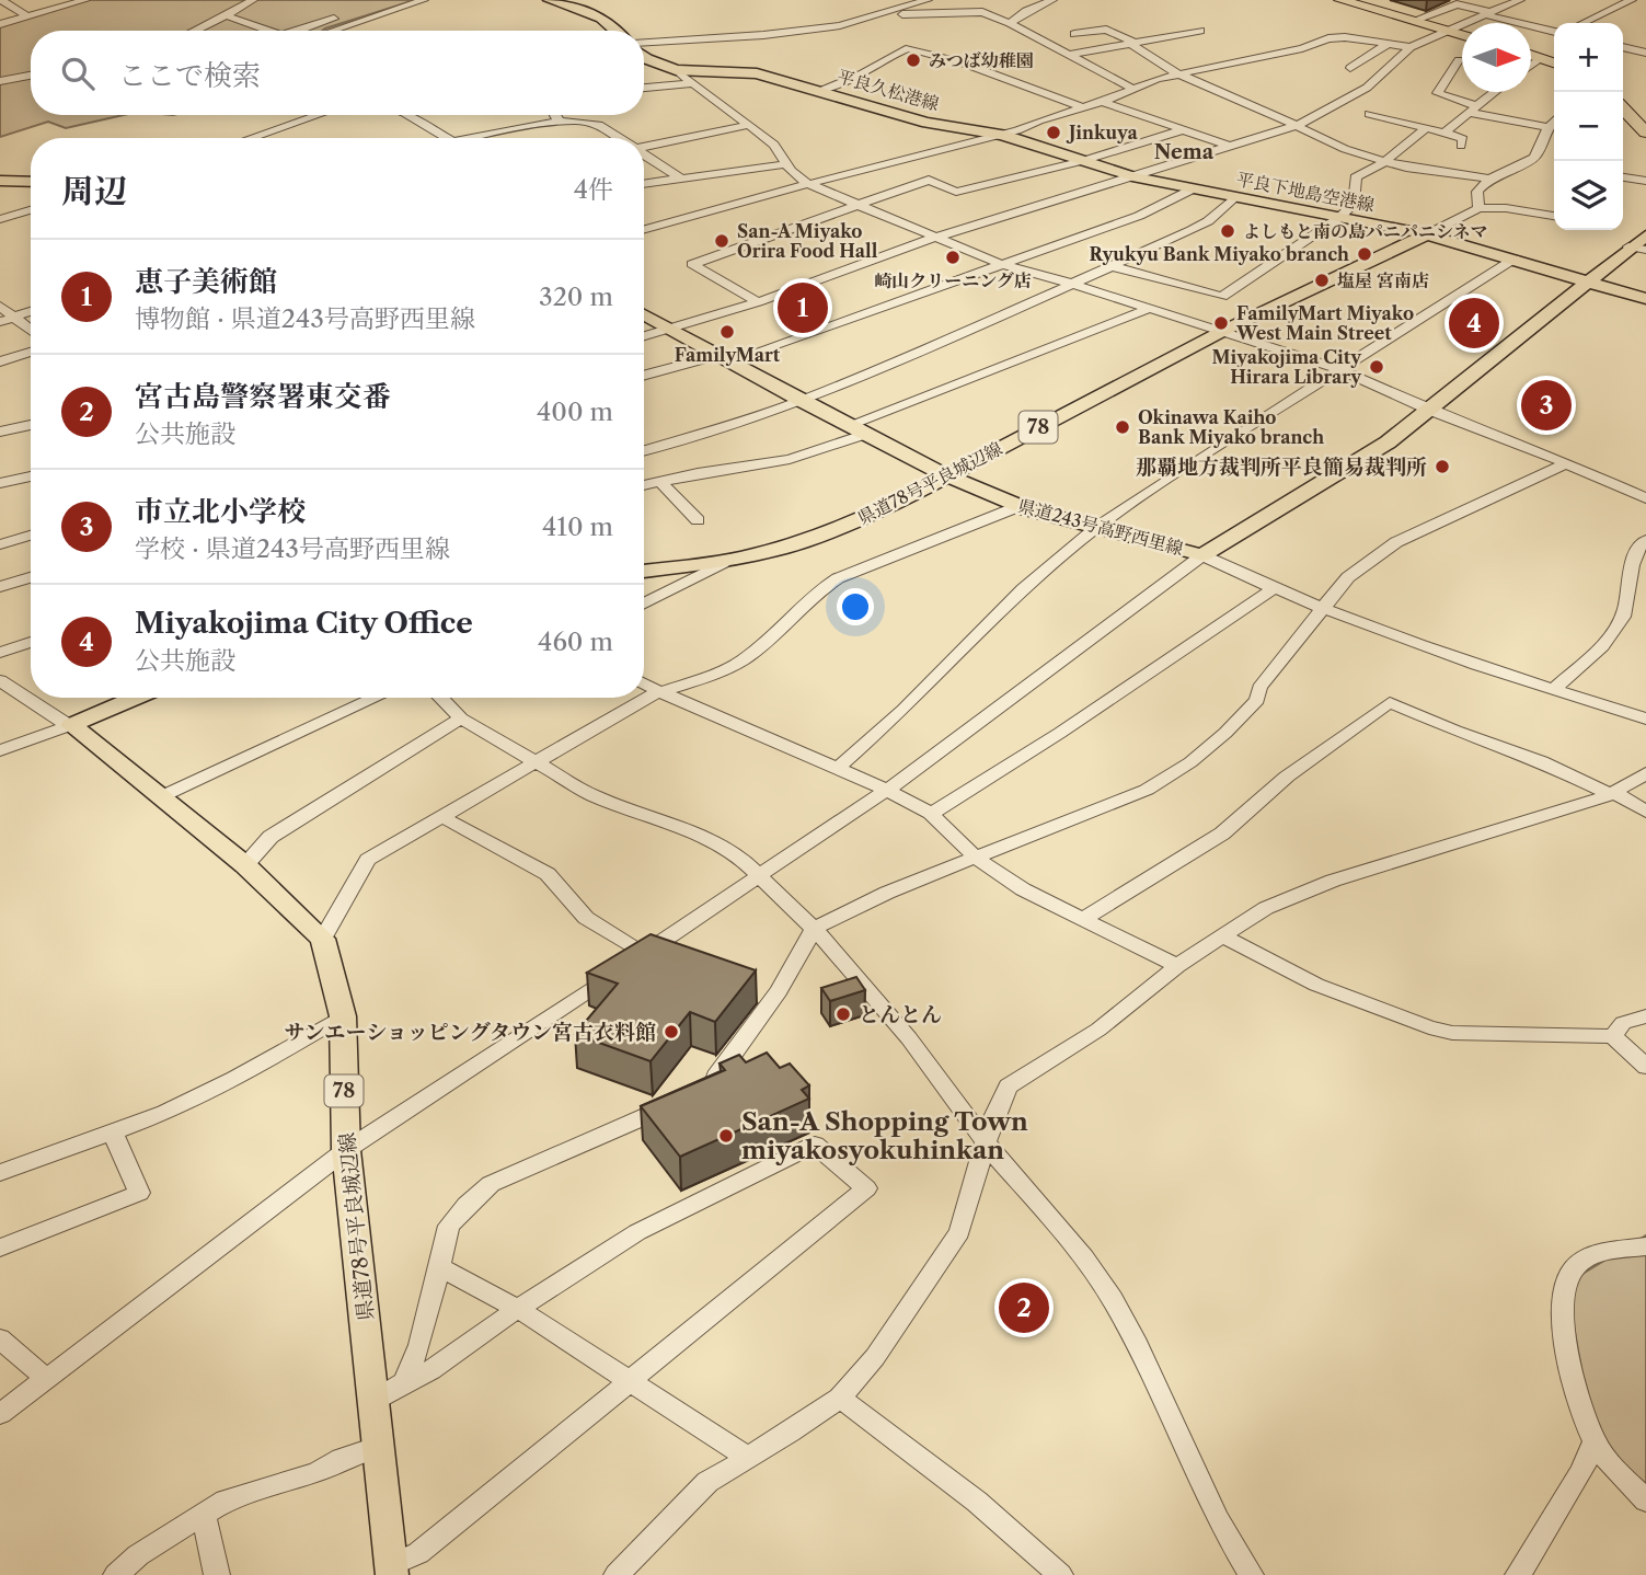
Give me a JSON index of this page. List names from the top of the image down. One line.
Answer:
{"streets":{"main road":["平良久松港線","平良下地島空港線","78","県道78号平良城辺線","県道243号高野西里線"]},"crossings":[["平良久松港線","平良下地島空港線"],["平良下地島空港線","県道78号平良城辺線"],["県道78号平良城辺線","県道243号高野西里線"]],"districts":["Nema"],"places":["みつば幼稚園","Jinkuya","よしもと南の島パニパニシネマ","San-A Miyako Orira Food Hall","Ryukyu Bank Miyako branch","崎山クリーニング店","塩屋 宮南店","FamilyMart Miyako West Main Street","FamilyMart","Miyakojima City Hirara Library","Okinawa Kaiho Bank Miyako branch","那覇地方裁判所平良簡易裁判所","とんとん","サンエーショッピングタウン宮古衣料館","San-A Shopping Town miyakosyokuhinkan"],"north":"right","page":{"map_buttons":["+","−"],"search":"ここで検索","heading":["周辺","4件"],"list":[{"mark":"1","name":"恵子美術館","note":"博物館 · 県道243号高野西里線","value":"320 m"},{"mark":"2","name":"宮古島警察署東交番","note":"公共施設","value":"400 m"},{"mark":"3","name":"市立北小学校","note":"学校 · 県道243号高野西里線","value":"410 m"},{"mark":"4","name":"Miyakojima City Office","note":"公共施設","value":"460 m"}],"pins":["1","4","3","2"]}}
